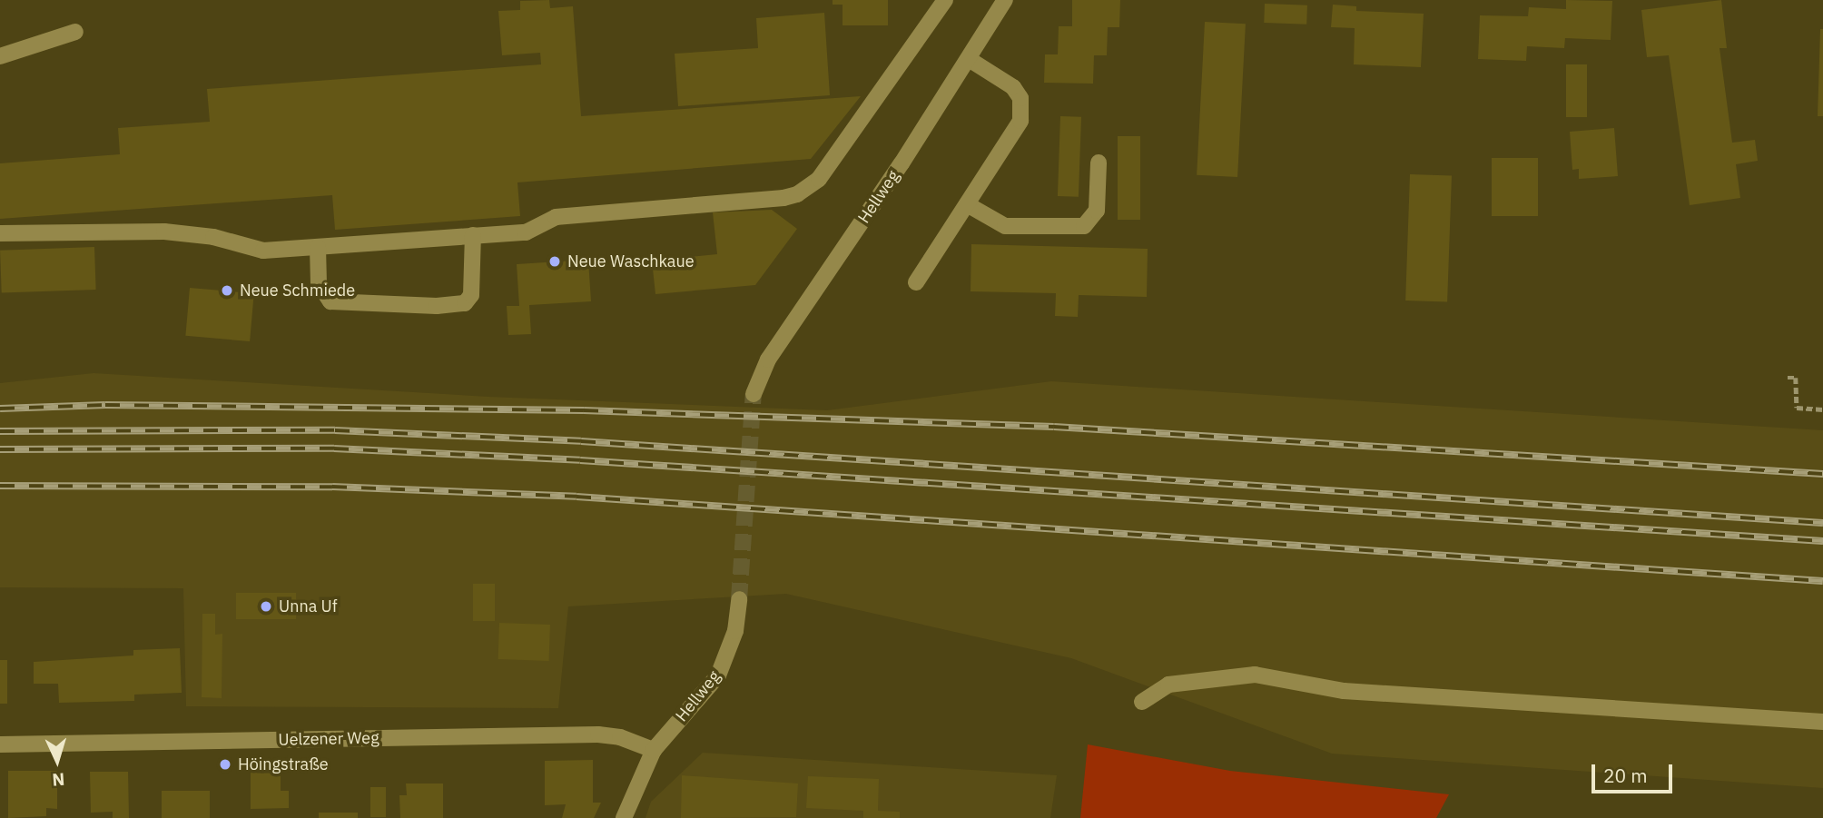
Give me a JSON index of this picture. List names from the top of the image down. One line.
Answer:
{"streets":{"street":["Hellweg","Uelzener Weg"]},"crossings":[["Hellweg","Uelzener Weg"]],"places":["Neue Waschkaue","Neue Schmiede","Unna Uf","Höingstraße"],"scale_bar":"20 m","north":"bottom"}
